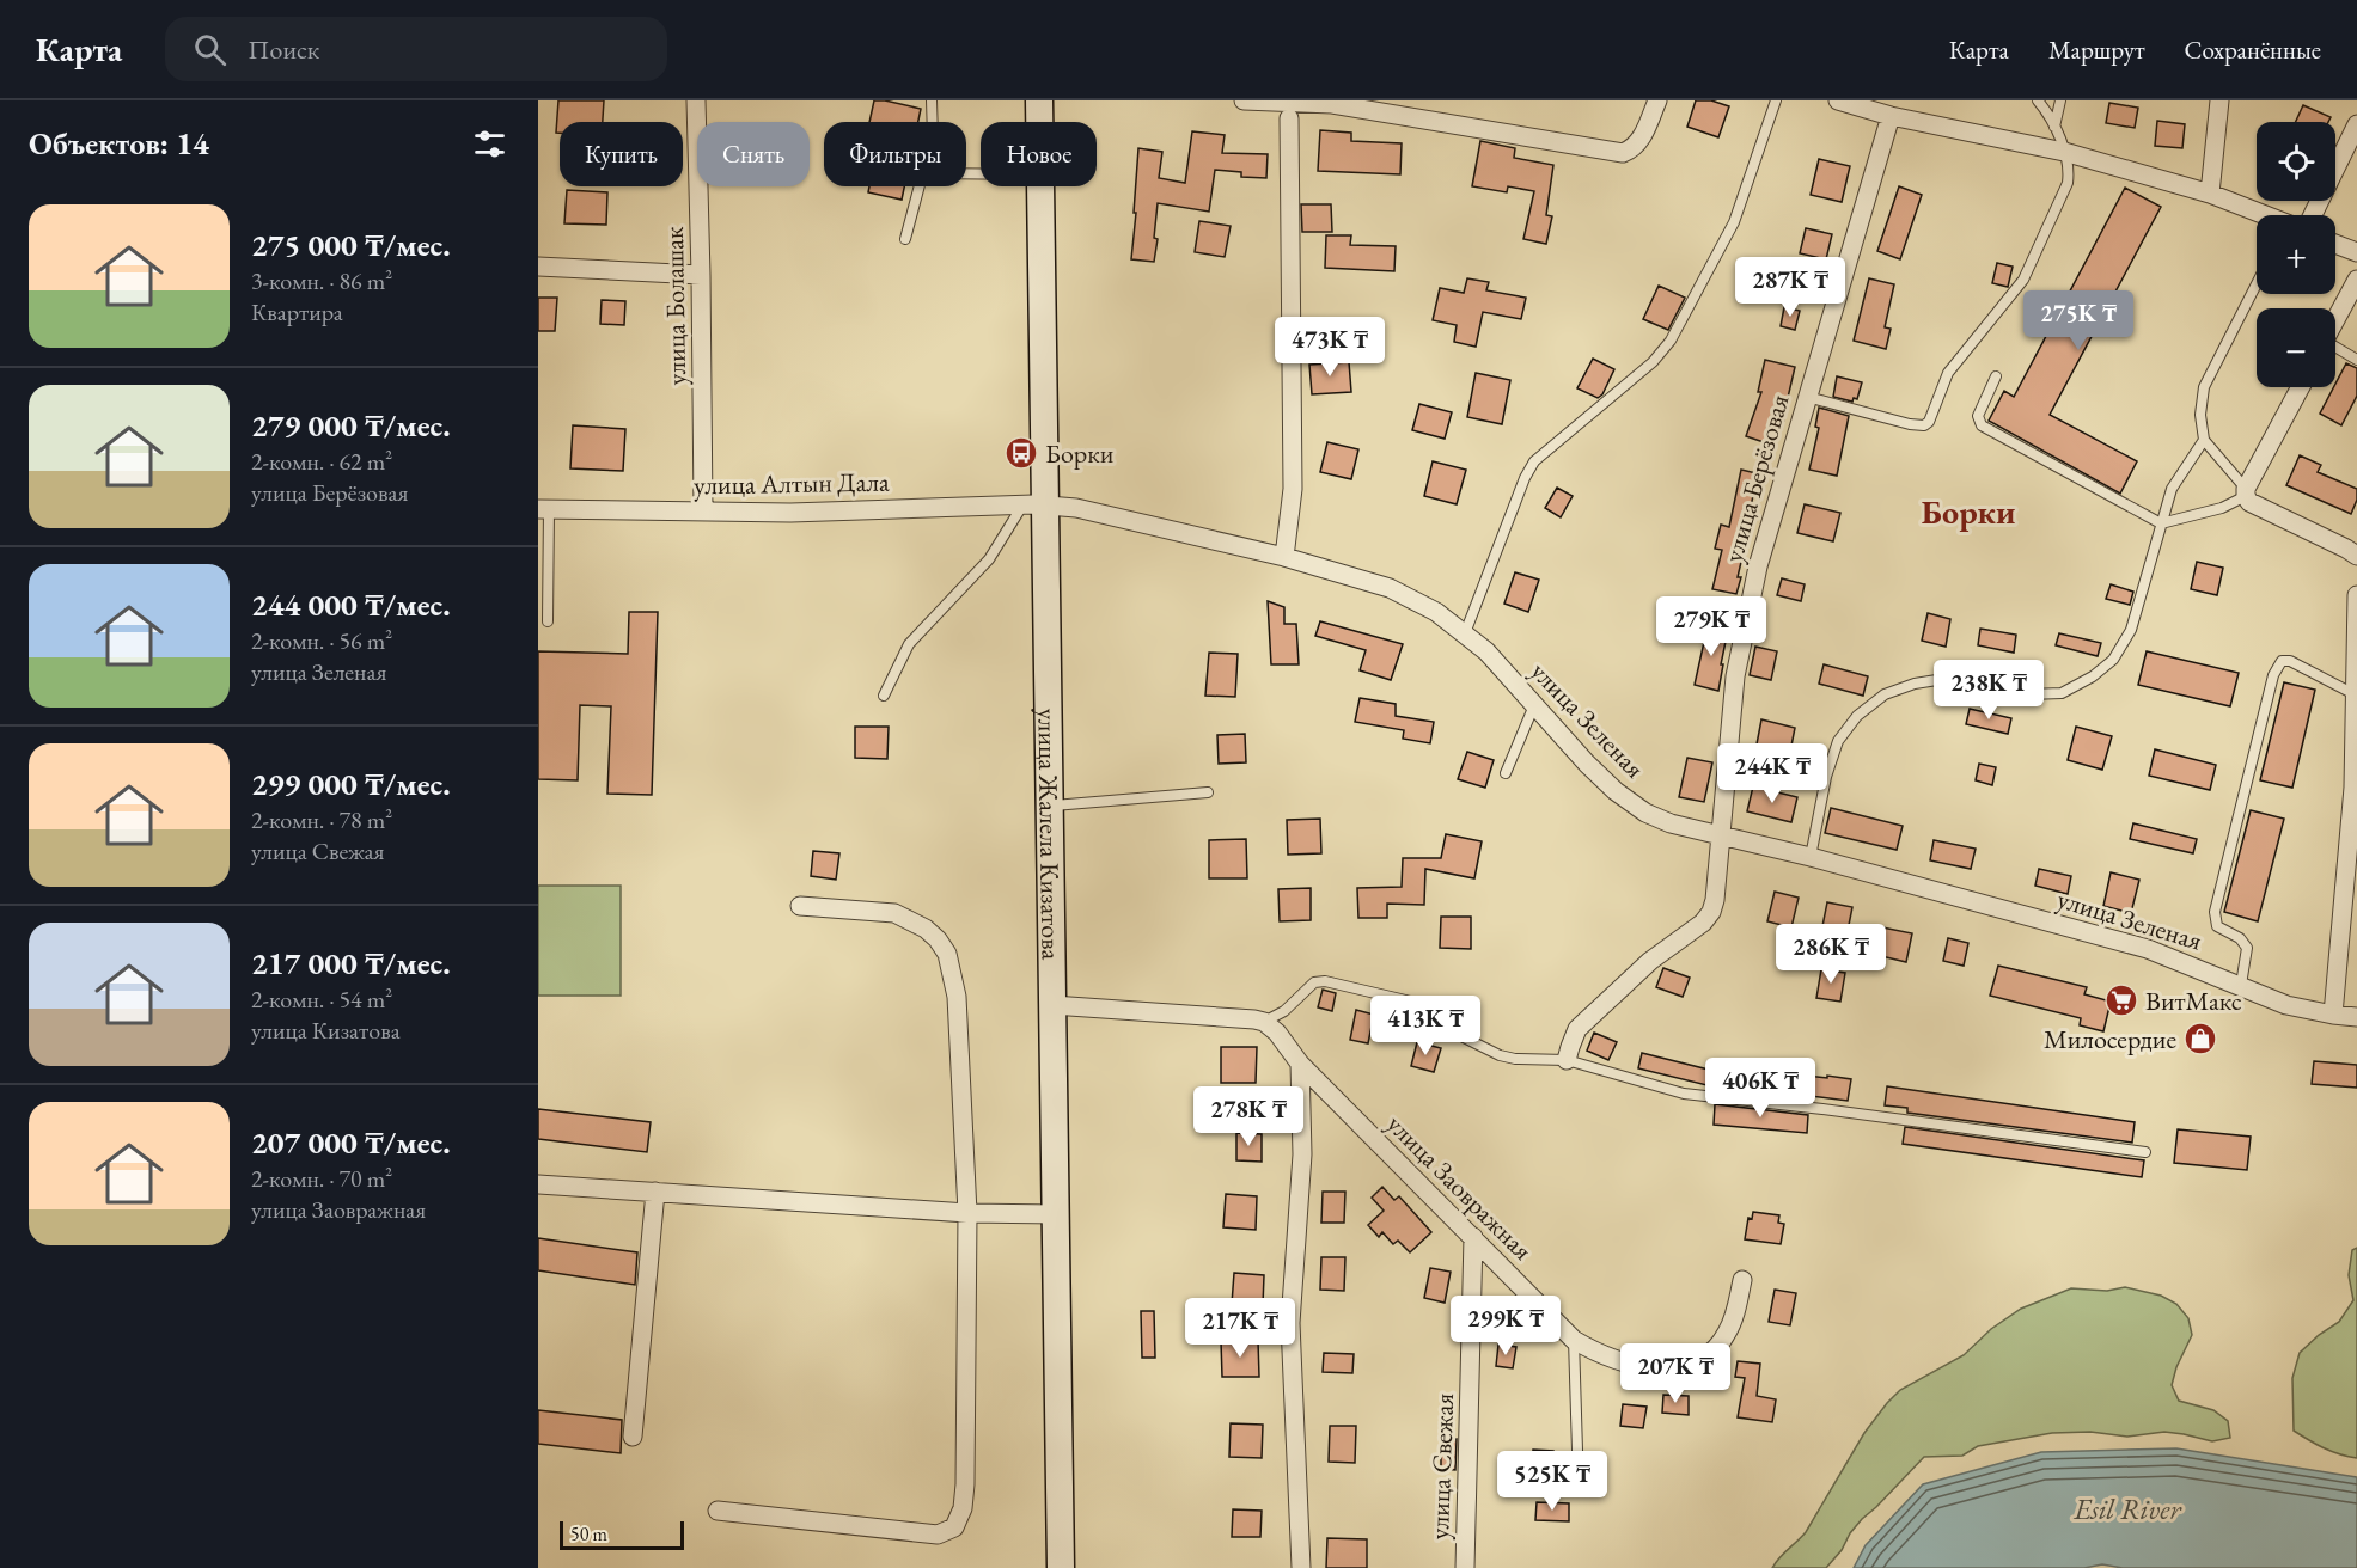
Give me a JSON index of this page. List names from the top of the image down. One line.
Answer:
{"streets":{"main road":["улица Жалела Кизатова"],"street":["улица Болашак","улица Берёзовая","улица Алтын Дала","улица Зеленая","улица Заовражная","улица Свежая"]},"crossings":[["улица Болашак","улица Алтын Дала"],["улица Берёзовая","улица Зеленая"],["улица Алтын Дала","улица Зеленая"],["улица Алтын Дала","улица Жалела Кизатова"],["улица Зеленая","улица Жалела Кизатова"],["улица Заовражная","улица Свежая"]],"districts":["Борки"],"water":["Esil River"],"places":{"bus stop":["Борки"],"supermarket":["ВитМакс"],"shop":["Милосердие"]},"scale_bar":"50 m","page":{"header":"Карта","search":"Поиск","nav":["Карта","Маршрут","Сохранённые"],"heading":"Объектов: 14","map_buttons":["+","−"],"chip":["Купить","Снять","Фильтры","Новое"],"list":[{"name":"275 000 ₸/мес.","note":"3-комн. · 86 m² · Квартира"},{"name":"279 000 ₸/мес.","note":"2-комн. · 62 m² · улица Берёзовая"},{"name":"244 000 ₸/мес.","note":"2-комн. · 56 m² · улица Зеленая"},{"name":"299 000 ₸/мес.","note":"2-комн. · 78 m² · улица Свежая"},{"name":"217 000 ₸/мес.","note":"2-комн. · 54 m² · улица Кизатова"},{"name":"207 000 ₸/мес.","note":"2-комн. · 70 m² · улица Заовражная"}],"price":["287K ₸","275K ₸","473K ₸","279K ₸","238K ₸","244K ₸","286K ₸","413K ₸","406K ₸","278K ₸","299K ₸","217K ₸","207K ₸","525K ₸"],"scale":"50 m"}}
